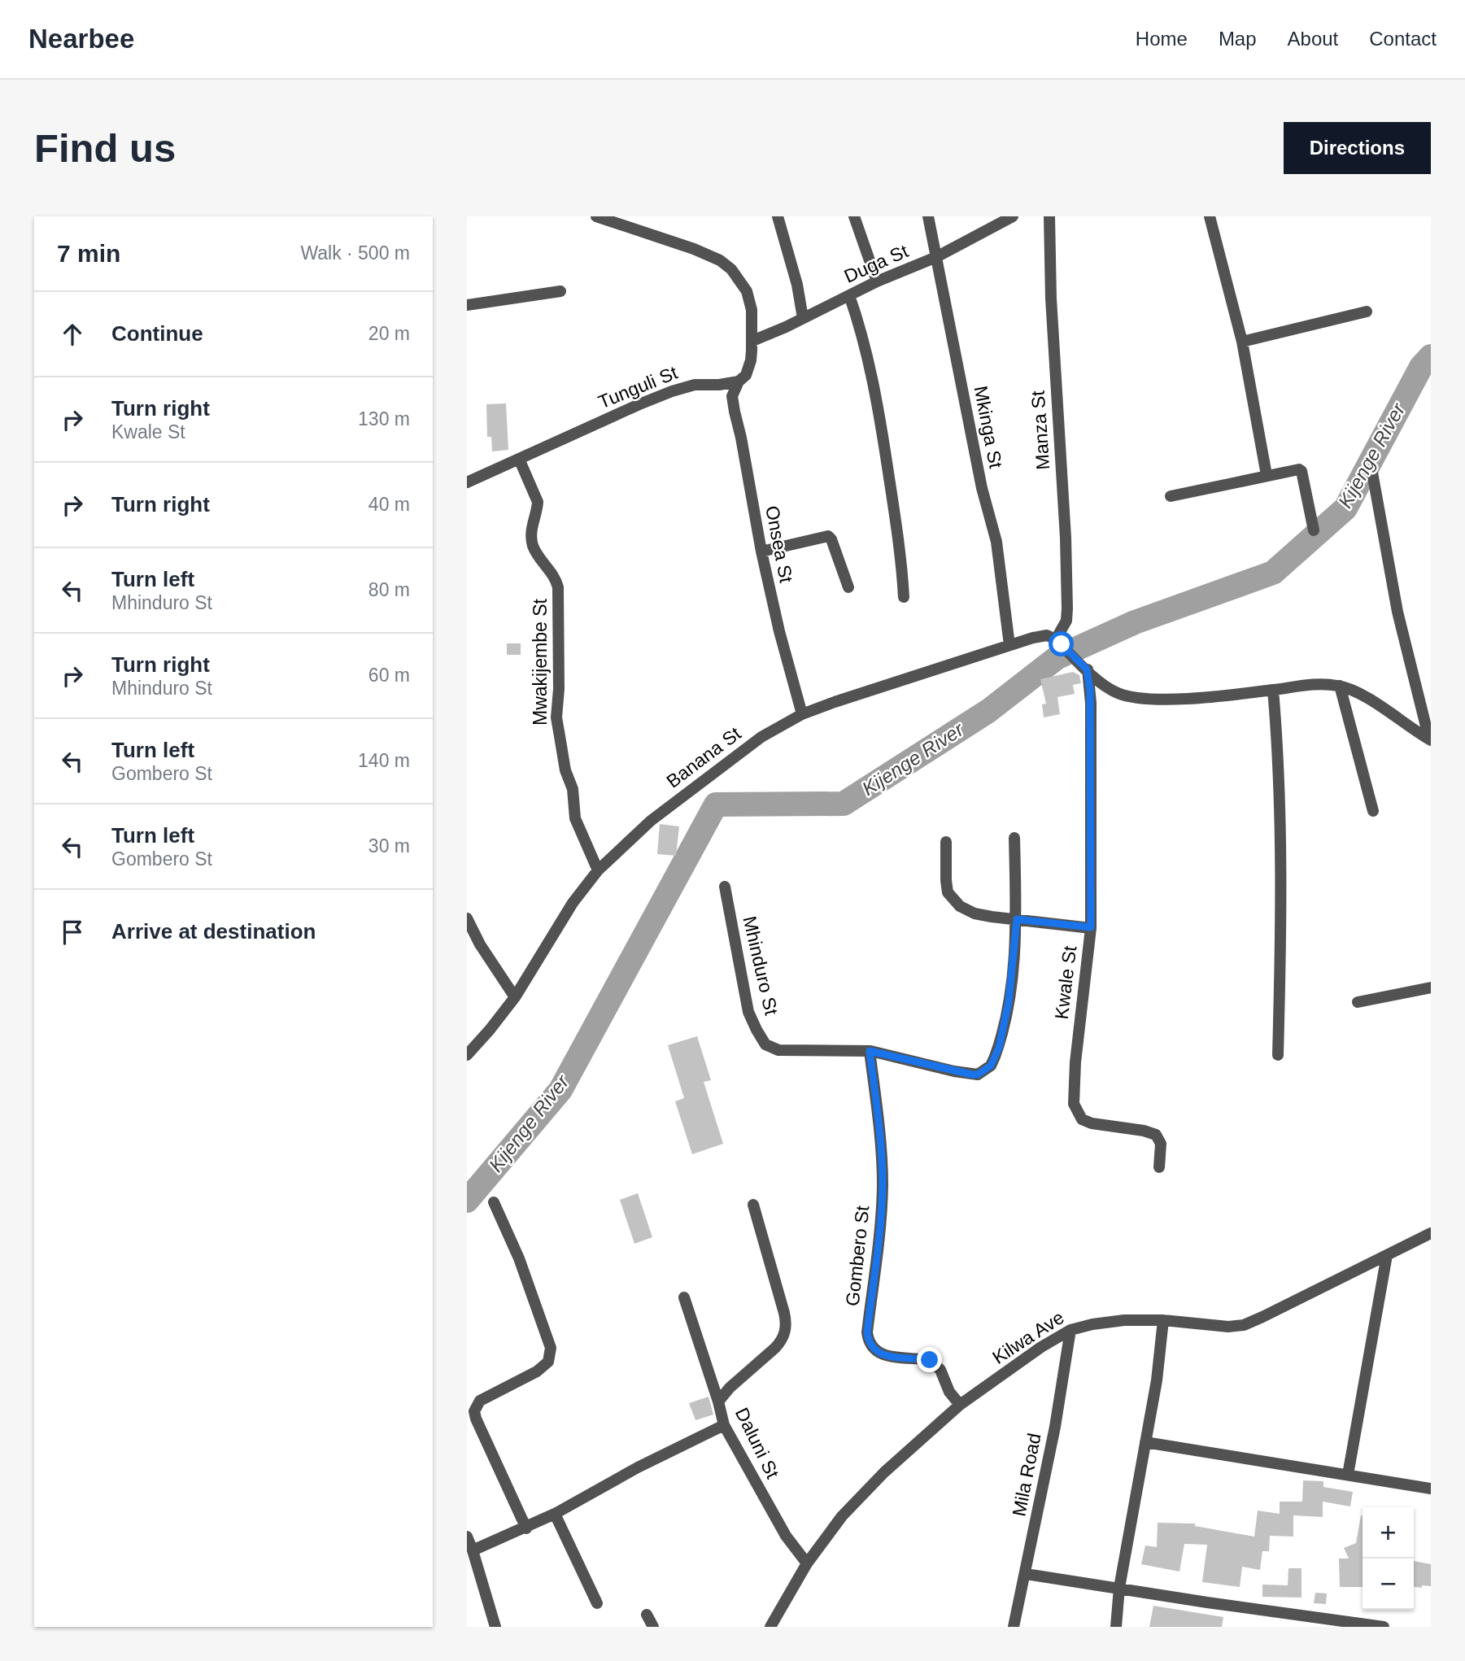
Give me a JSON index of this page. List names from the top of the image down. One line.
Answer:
{"streets":{"street":["Duga St","Tunguli St","Mkinga St","Manza St","Onsea St","Mwakijembe St","Banana St","Mhinduro St","Kwale St","Gombero St","Kilwa Ave","Daluni St","Mila Road"]},"crossings":[["Duga St","Mkinga St"],["Tunguli St","Onsea St"],["Tunguli St","Mwakijembe St"],["Mkinga St","Banana St"],["Manza St","Banana St"],["Onsea St","Banana St"],["Mwakijembe St","Banana St"],["Mhinduro St","Gombero St"],["Gombero St","Kilwa Ave"],["Kilwa Ave","Daluni St"],["Kilwa Ave","Mila Road"]],"water":["Kijenge River"],"page":{"header":"Nearbee","nav":["Home","Map","About","Contact"],"buttons":"Directions","title":"Find us","heading":["7 min","Walk · 500 m"],"list":[["Continue","20 m"],["Turn right","Kwale St","130 m"],["Turn right","40 m"],["Turn left","Mhinduro St","80 m"],["Turn right","Mhinduro St","60 m"],["Turn left","Gombero St","140 m"],["Turn left","Gombero St","30 m"],"Arrive at destination"],"map_buttons":["+","−"]}}
